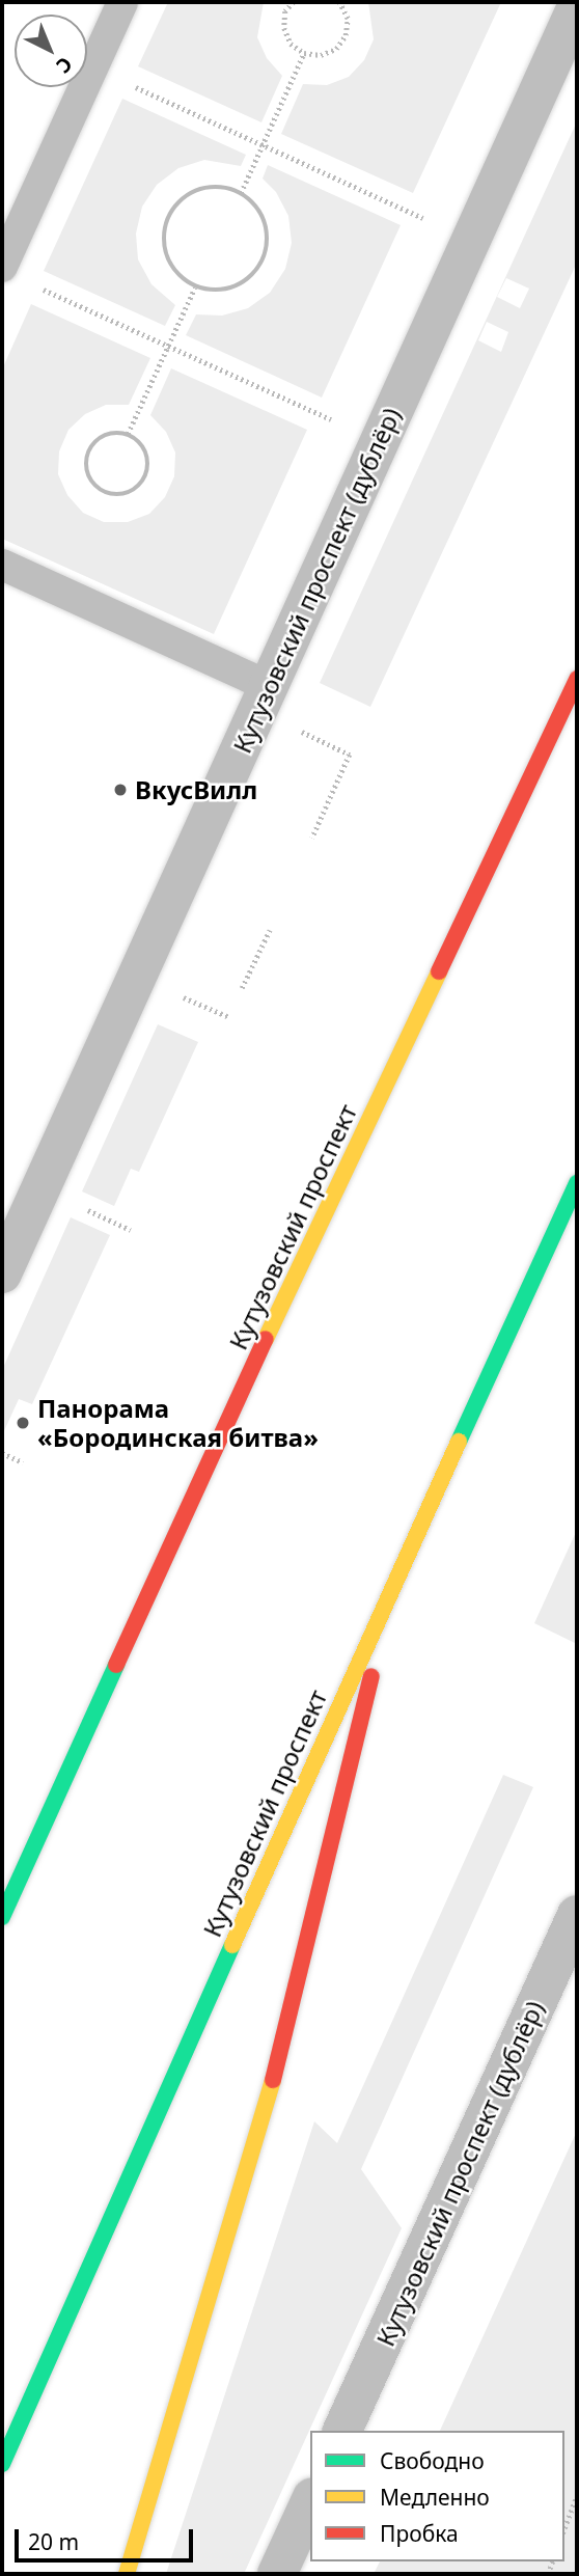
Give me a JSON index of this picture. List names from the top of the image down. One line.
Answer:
{"streets":{"main road":["Кутузовский проспект"],"street":["Кутузовский проспект (дублёр)"]},"places":["ВкусВилл","Панорама «Бородинская битва»"],"legend":["Свободно","Медленно","Пробка"],"scale_bar":"20 m","north":"bottom right"}
